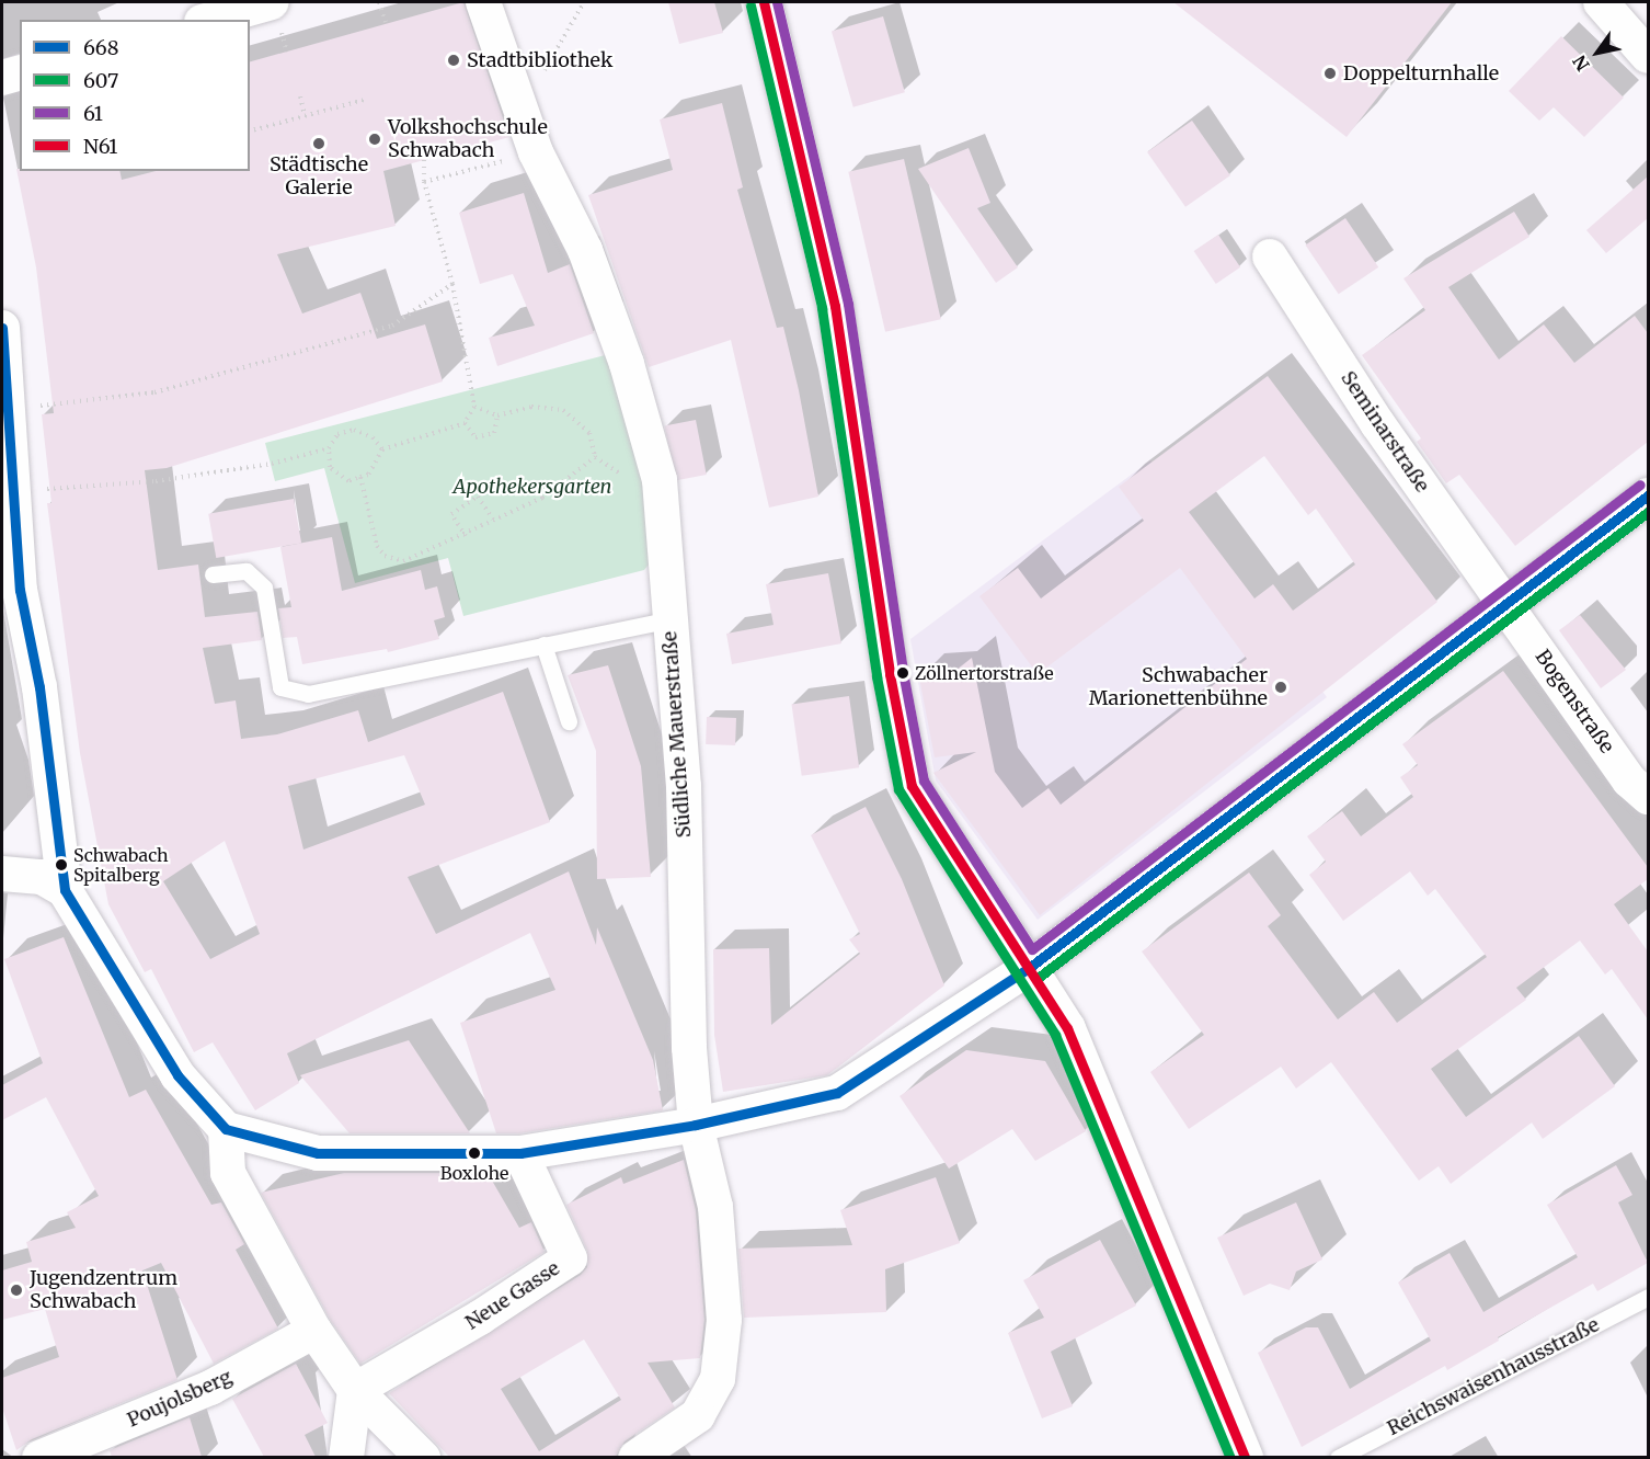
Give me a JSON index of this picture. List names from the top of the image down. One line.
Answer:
{"streets":{"street":["Seminarstraße","Bogenstraße","Südliche Mauerstraße","Neue Gasse","Poujolsberg"],"lane":["Reichswaisenhausstraße"]},"crossings":[["Seminarstraße","Bogenstraße"]],"parks":["Apothekersgarten"],"places":["Stadtbibliothek","Doppelturnhalle","Volkshochschule Schwabach","Städtische Galerie","Zöllnertorstraße","Schwabacher Marionettenbühne","Schwabach Spitalberg","Boxlohe","Jugendzentrum Schwabach"],"lines":["transit line 61","transit line N61","transit line 607","transit line 668"],"legend":["668","607","61","N61"],"north":"bottom left"}
